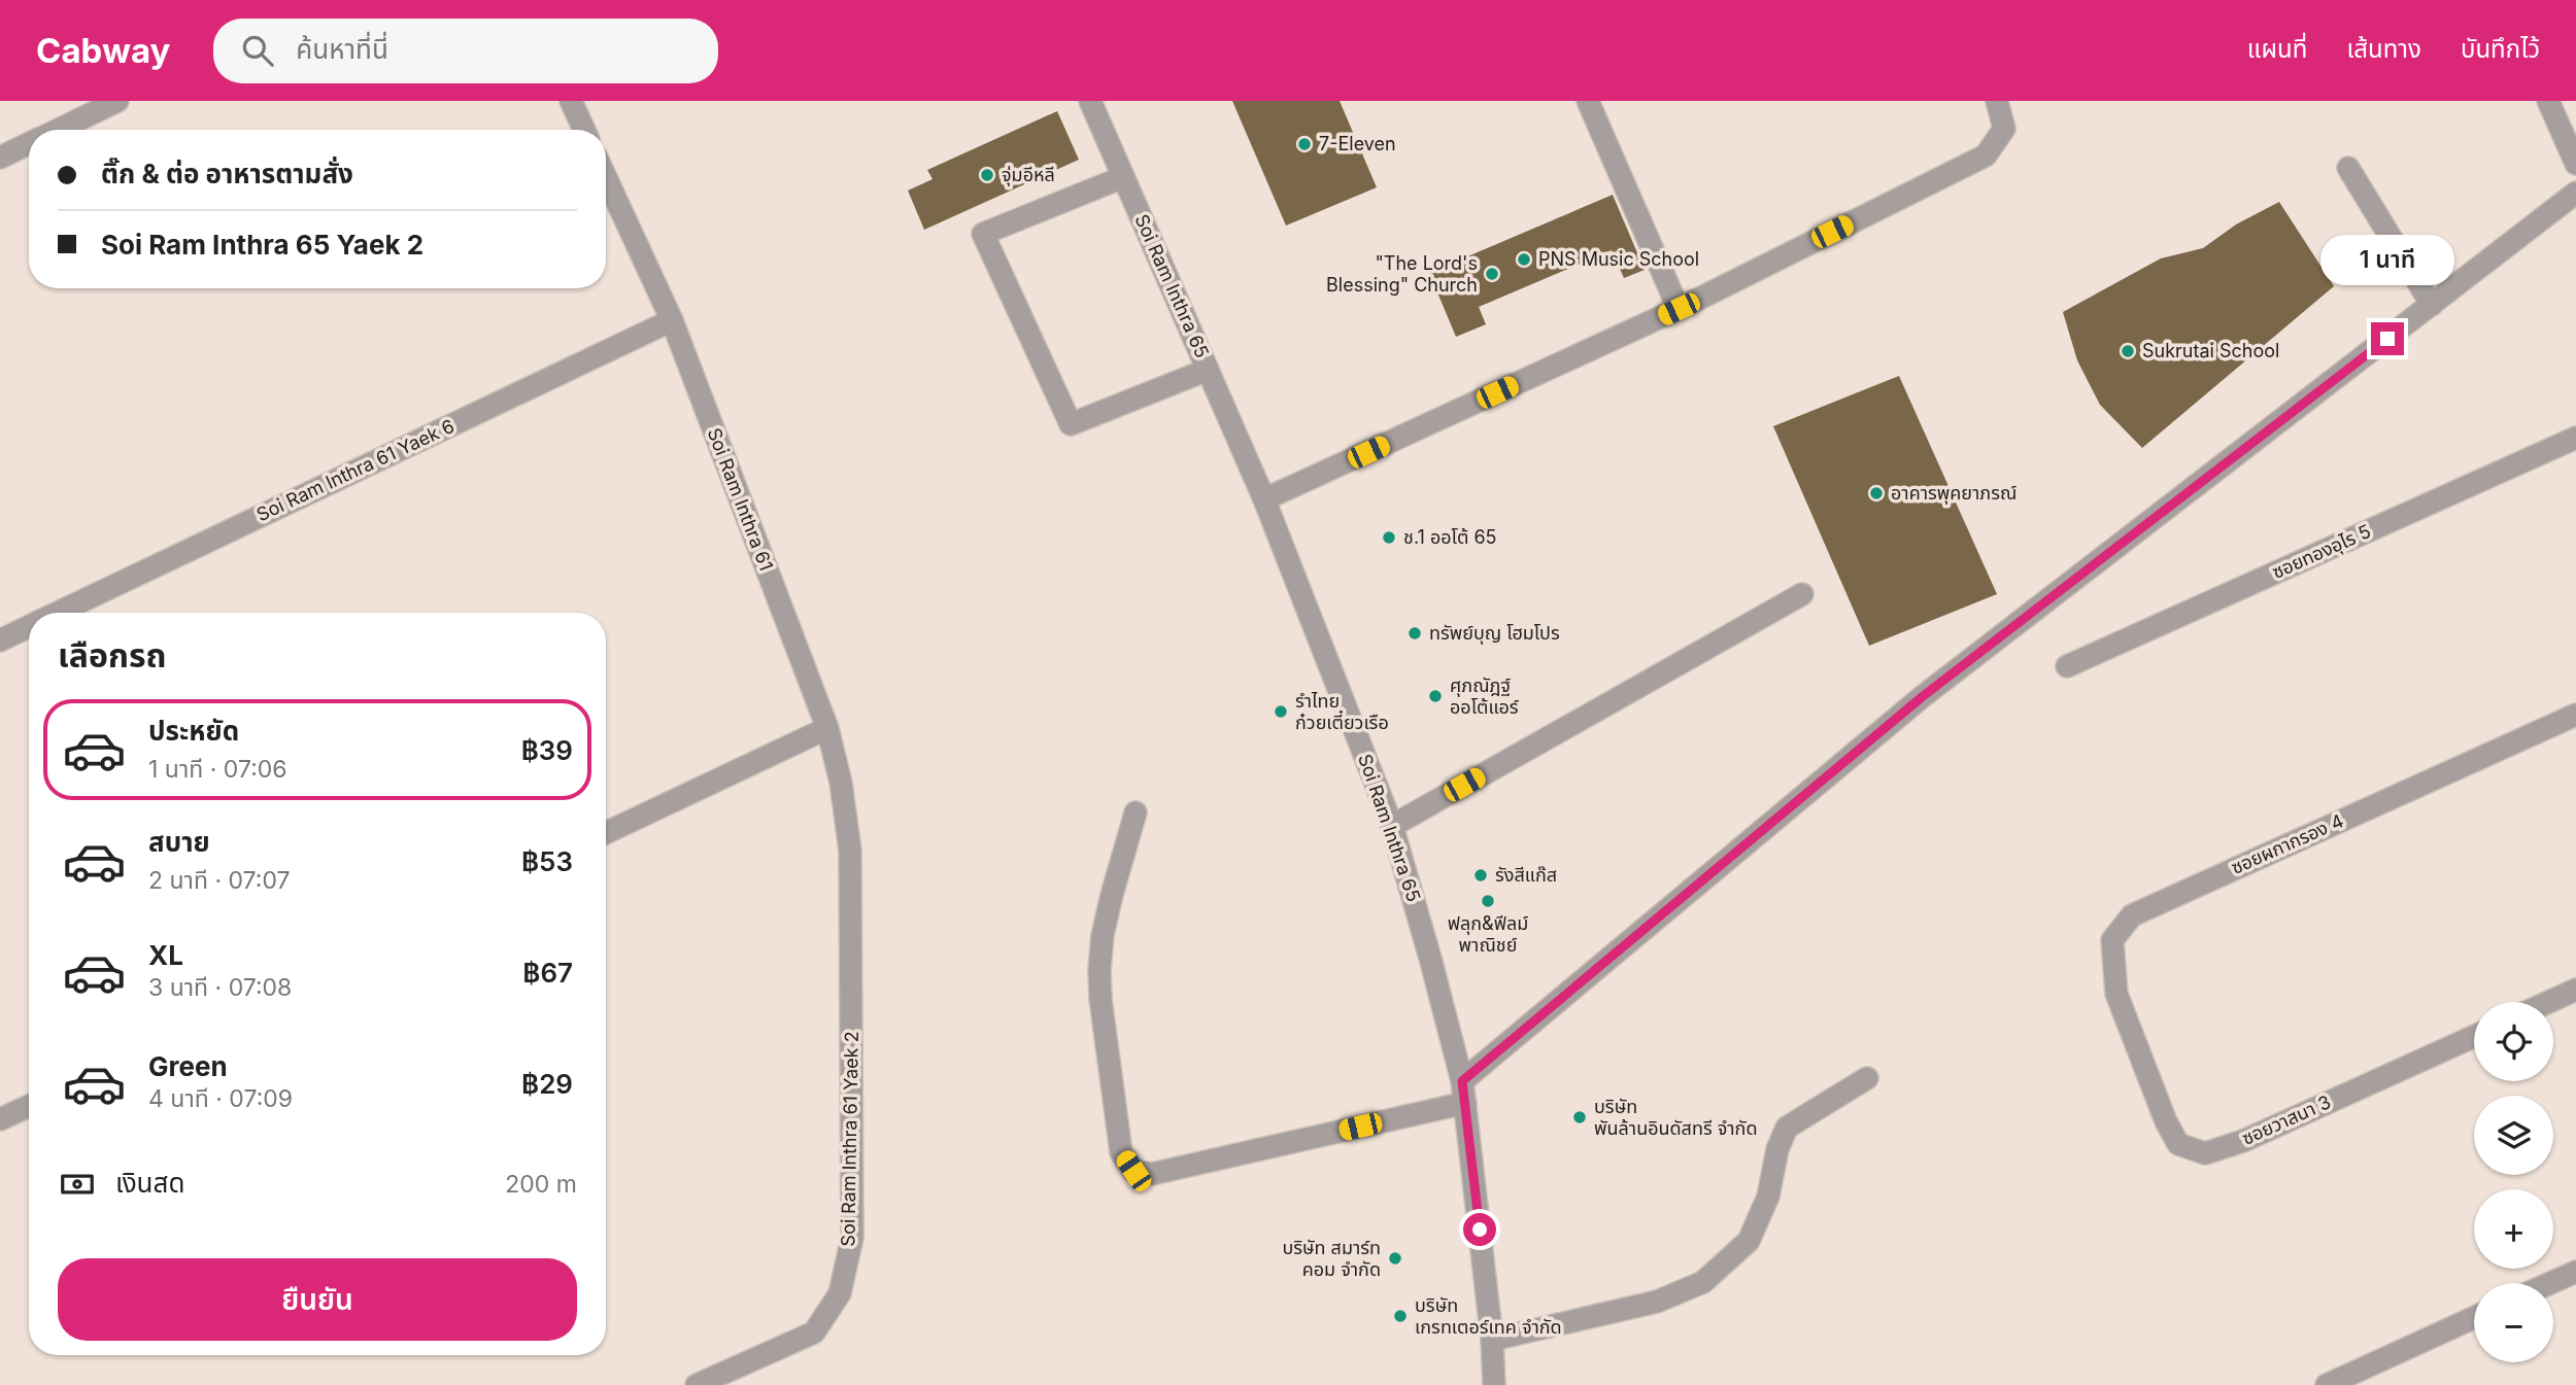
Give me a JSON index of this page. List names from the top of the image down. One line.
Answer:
{"streets":{"street":["Soi Ram Inthra 65","Soi Ram Inthra 61 Yaek 6","Soi Ram Inthra 61","ซอยทองอุไร 5","ซอยผกากรอง 4","ซอยวาสนา 3","Soi Ram Inthra 61 Yaek 2"]},"crossings":[["Soi Ram Inthra 61 Yaek 6","Soi Ram Inthra 61"],["Soi Ram Inthra 61","Soi Ram Inthra 61 Yaek 2"],["ซอยผกากรอง 4","ซอยวาสนา 3"]],"places":["7-Eleven","จุ่มอีหลี","PNS Music School","\"The Lord's Blessing\" Church","Sukrutai School","อาคารพุคยาภรณ์","ช.1 ออโต้ 65","ทรัพย์บุญ โฮมโปร","ศุภณัฎฐ์ ออโต้แอร์","รำไทย ก๋วยเตี๋ยวเรือ","รังสีแก๊ส","ฟลุก&ฟีลม์ พาณิชย์","บริษัท พันล้านอินดัสทรี จำกัด","บริษัท สมาร์ท คอม จำกัด","บริษัท เกรทเตอร์เทค จำกัด"],"page":{"header":"Cabway","search":"ค้นหาที่นี่","nav":["แผนที่","เส้นทาง","บันทึกไว้"],"banner":["ติ๊ก & ต่อ อาหารตามสั่ง","Soi Ram Inthra 65 Yaek 2"],"bubble":"1 นาที","heading":"เลือกรถ","list":[{"name":"ประหยัด","note":"1 นาที · 07:06","value":"฿39"},{"name":"สบาย","note":"2 นาที · 07:07","value":"฿53"},{"name":"XL","note":"3 นาที · 07:08","value":"฿67"},{"name":"Green","note":"4 นาที · 07:09","value":"฿29"}],"map_buttons":["+","−"],"pay":["เงินสด","200 m"],"buttons":"ยืนยัน"}}
